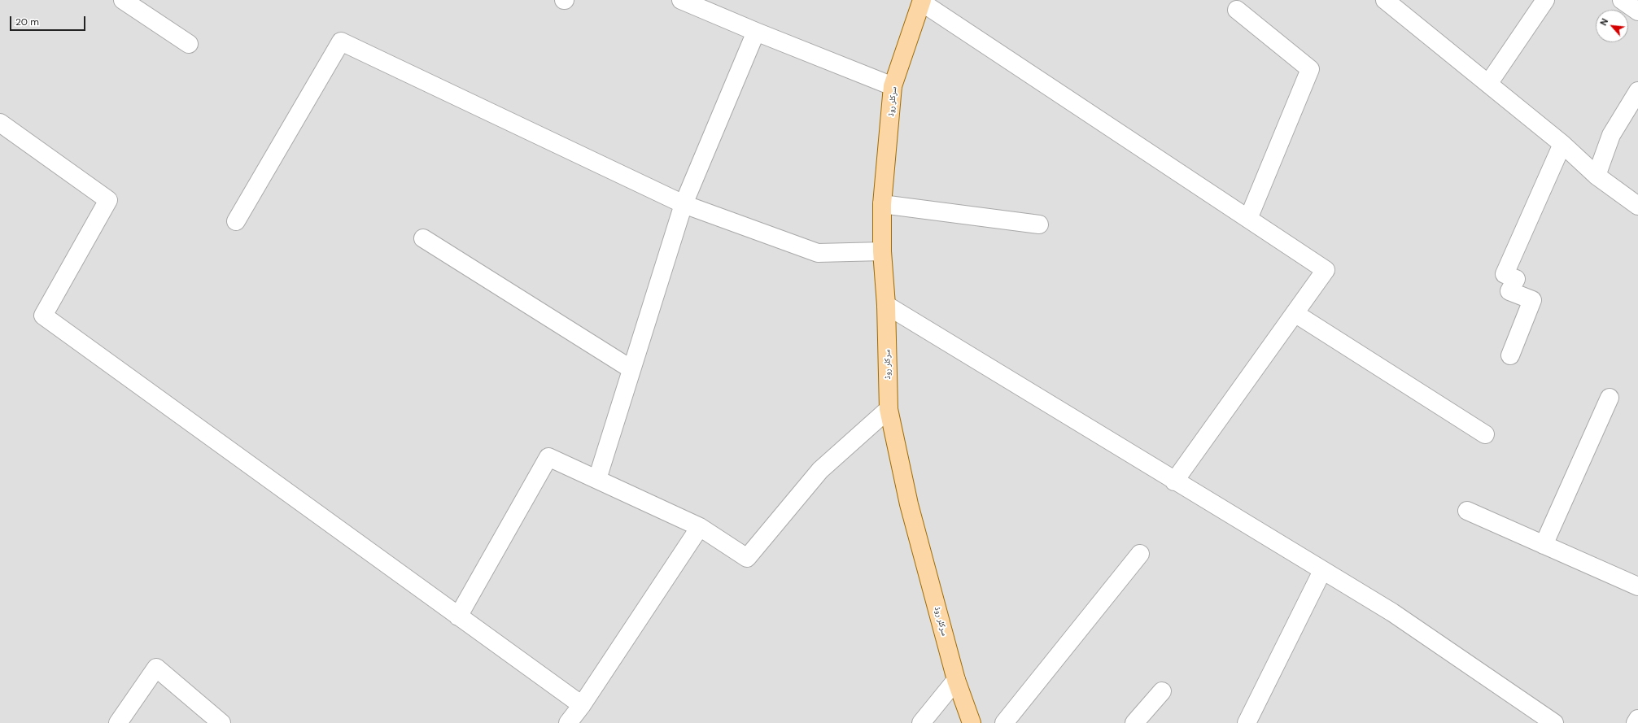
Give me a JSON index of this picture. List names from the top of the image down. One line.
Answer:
{"streets":{"main road":["سرکلر روڈ"]},"scale_bar":"20 m","north":"top left"}
